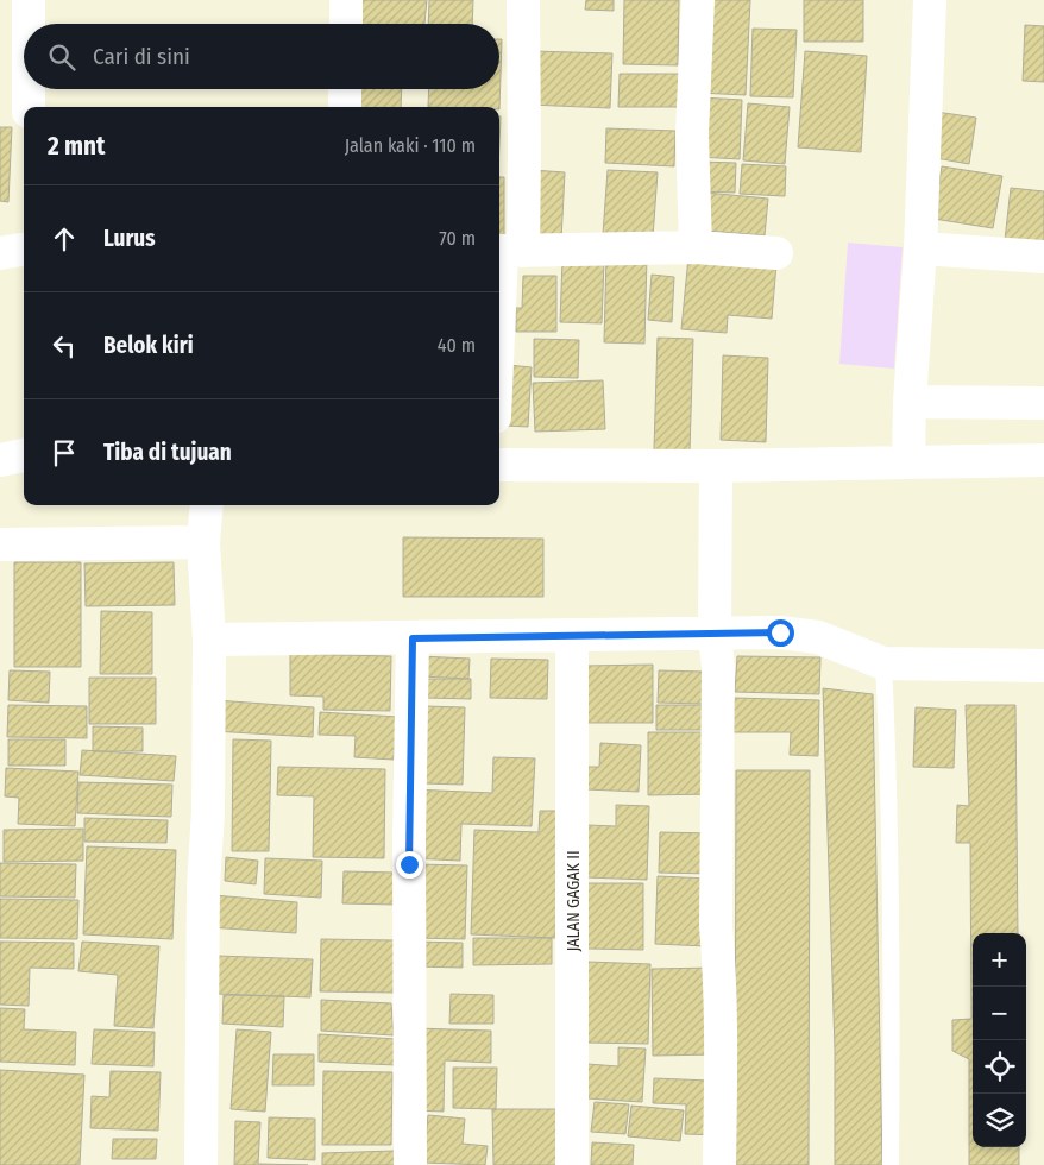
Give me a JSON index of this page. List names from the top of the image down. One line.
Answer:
{"streets":{"street":["JALAN GAGAK II"]},"page":{"search":"Cari di sini","heading":["2 mnt","Jalan kaki · 110 m"],"list":[["Lurus","70 m"],["Belok kiri","40 m"],"Tiba di tujuan"],"map_buttons":["+","−"]}}
